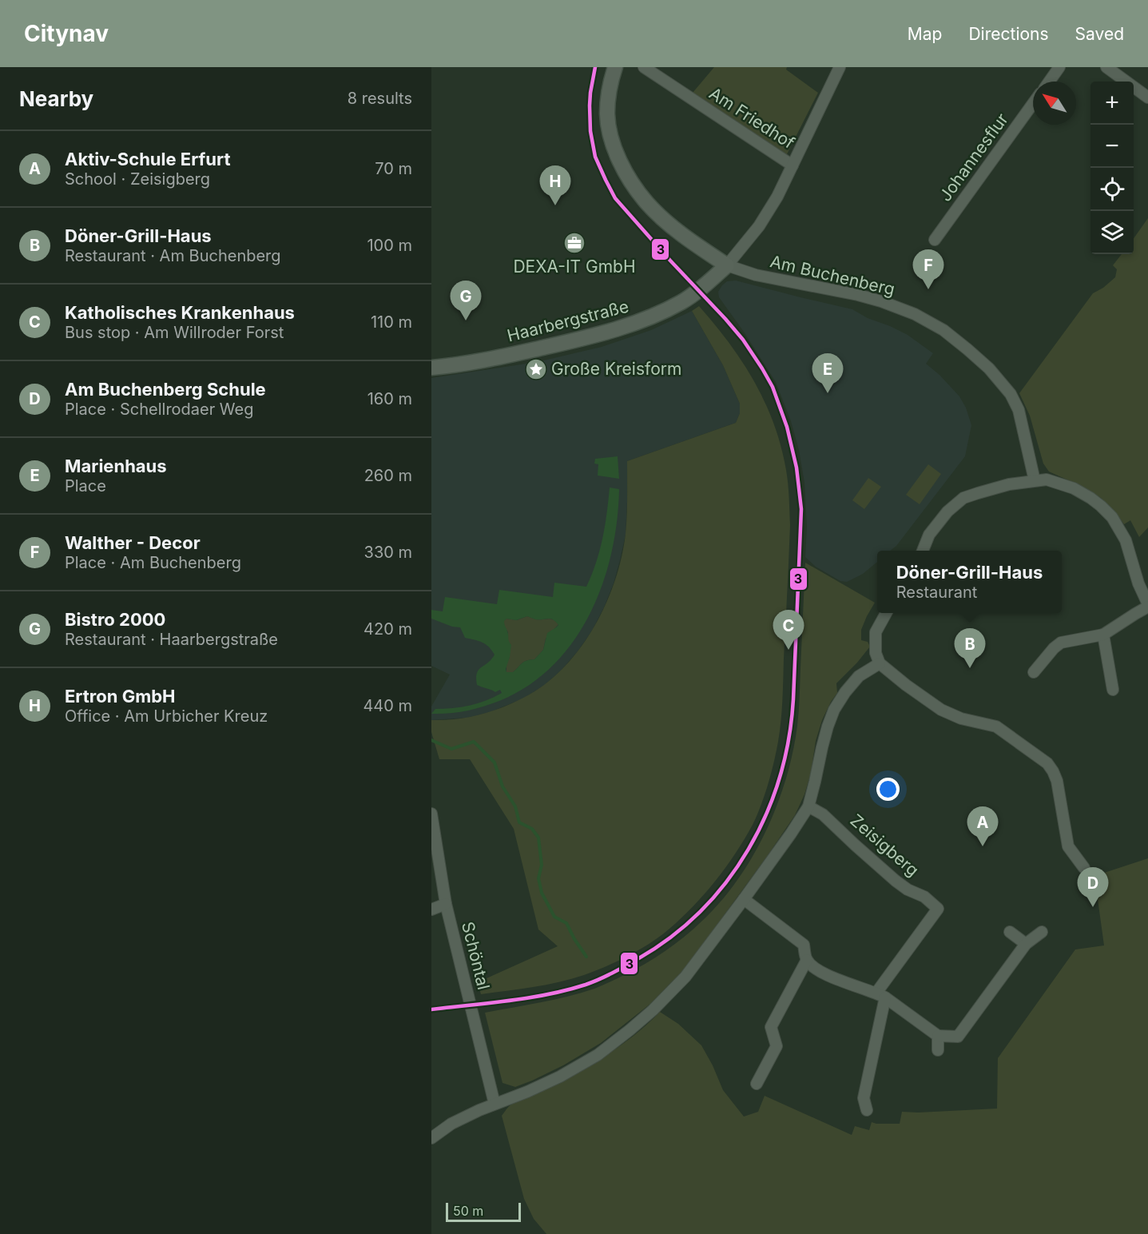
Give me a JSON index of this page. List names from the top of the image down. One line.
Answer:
{"streets":{"main road":["Haarbergstraße"],"street":["Am Friedhof","Johannesflur","Am Buchenberg","Zeisigberg","Schöntal"]},"crossings":[["Am Friedhof","Haarbergstraße"],["Am Buchenberg","Haarbergstraße"]],"places":{"office":["DEXA-IT GmbH"],"place":["Große Kreisform"]},"lines":["transit line 3"],"scale_bar":"50 m","north":"top left","page":{"header":"Citynav","nav":["Map","Directions","Saved"],"heading":["Nearby","8 results"],"map_buttons":["+","−"],"list":[{"mark":"A","name":"Aktiv-Schule Erfurt","note":"School · Zeisigberg","value":"70 m"},{"mark":"B","name":"Döner-Grill-Haus","note":"Restaurant · Am Buchenberg","value":"100 m"},{"mark":"C","name":"Katholisches Krankenhaus","note":"Bus stop · Am Willroder Forst","value":"110 m"},{"mark":"D","name":"Am Buchenberg Schule","note":"Place · Schellrodaer Weg","value":"160 m"},{"mark":"E","name":"Marienhaus","note":"Place","value":"260 m"},{"mark":"F","name":"Walther - Decor","note":"Place · Am Buchenberg","value":"330 m"},{"mark":"G","name":"Bistro 2000","note":"Restaurant · Haarbergstraße","value":"420 m"},{"mark":"H","name":"Ertron GmbH","note":"Office · Am Urbicher Kreuz","value":"440 m"}],"pins":["H","F","G","E","C","B","A","D"],"popup":["Döner-Grill-Haus","Restaurant"],"scale":"50 m"}}
